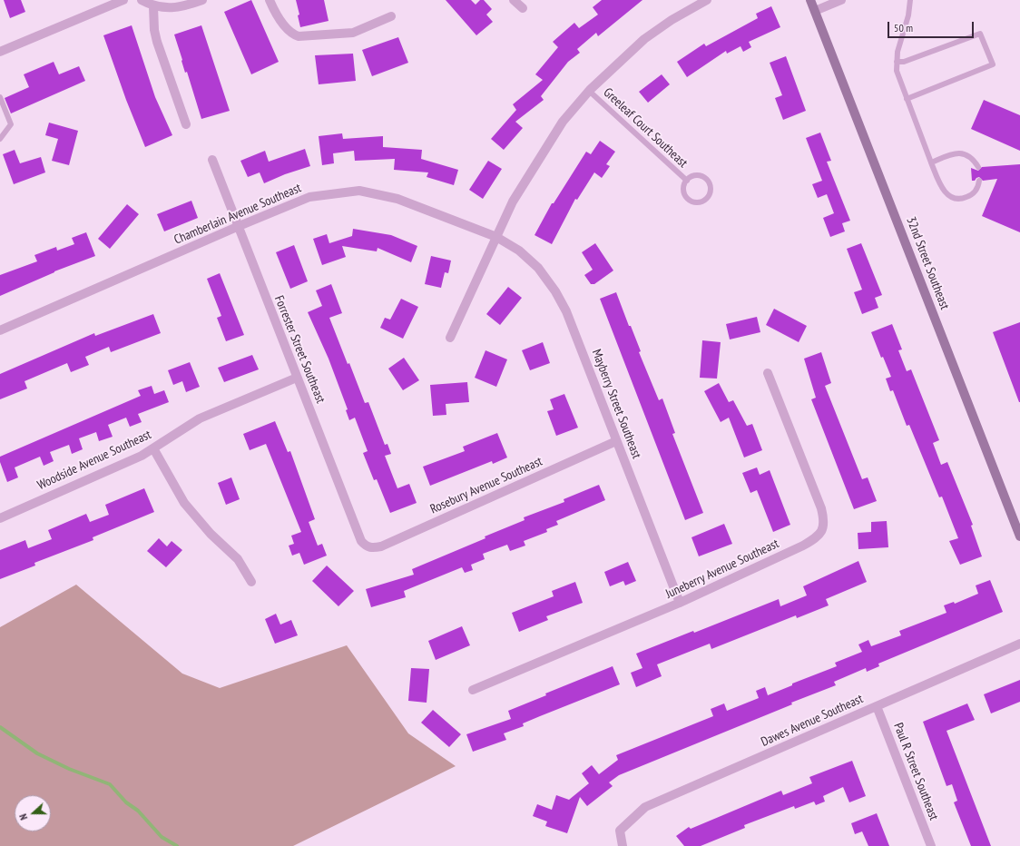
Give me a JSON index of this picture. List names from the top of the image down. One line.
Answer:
{"streets":{"street":["Chamberlain Avenue Southeast","32nd Street Southeast","Forrester Street Southeast","Mayberry Street Southeast","Woodside Avenue Southeast","Rosebury Avenue Southeast","Juneberry Avenue Southeast","Dawes Avenue Southeast","Paul R Street Southeast"],"lane":["Greeleaf Court Southeast"]},"crossings":[["Chamberlain Avenue Southeast","Forrester Street Southeast"],["Chamberlain Avenue Southeast","Mayberry Street Southeast"],["Forrester Street Southeast","Woodside Avenue Southeast"],["Forrester Street Southeast","Rosebury Avenue Southeast"],["Mayberry Street Southeast","Rosebury Avenue Southeast"],["Mayberry Street Southeast","Juneberry Avenue Southeast"],["Dawes Avenue Southeast","Paul R Street Southeast"]],"scale_bar":"50 m","north":"left"}
